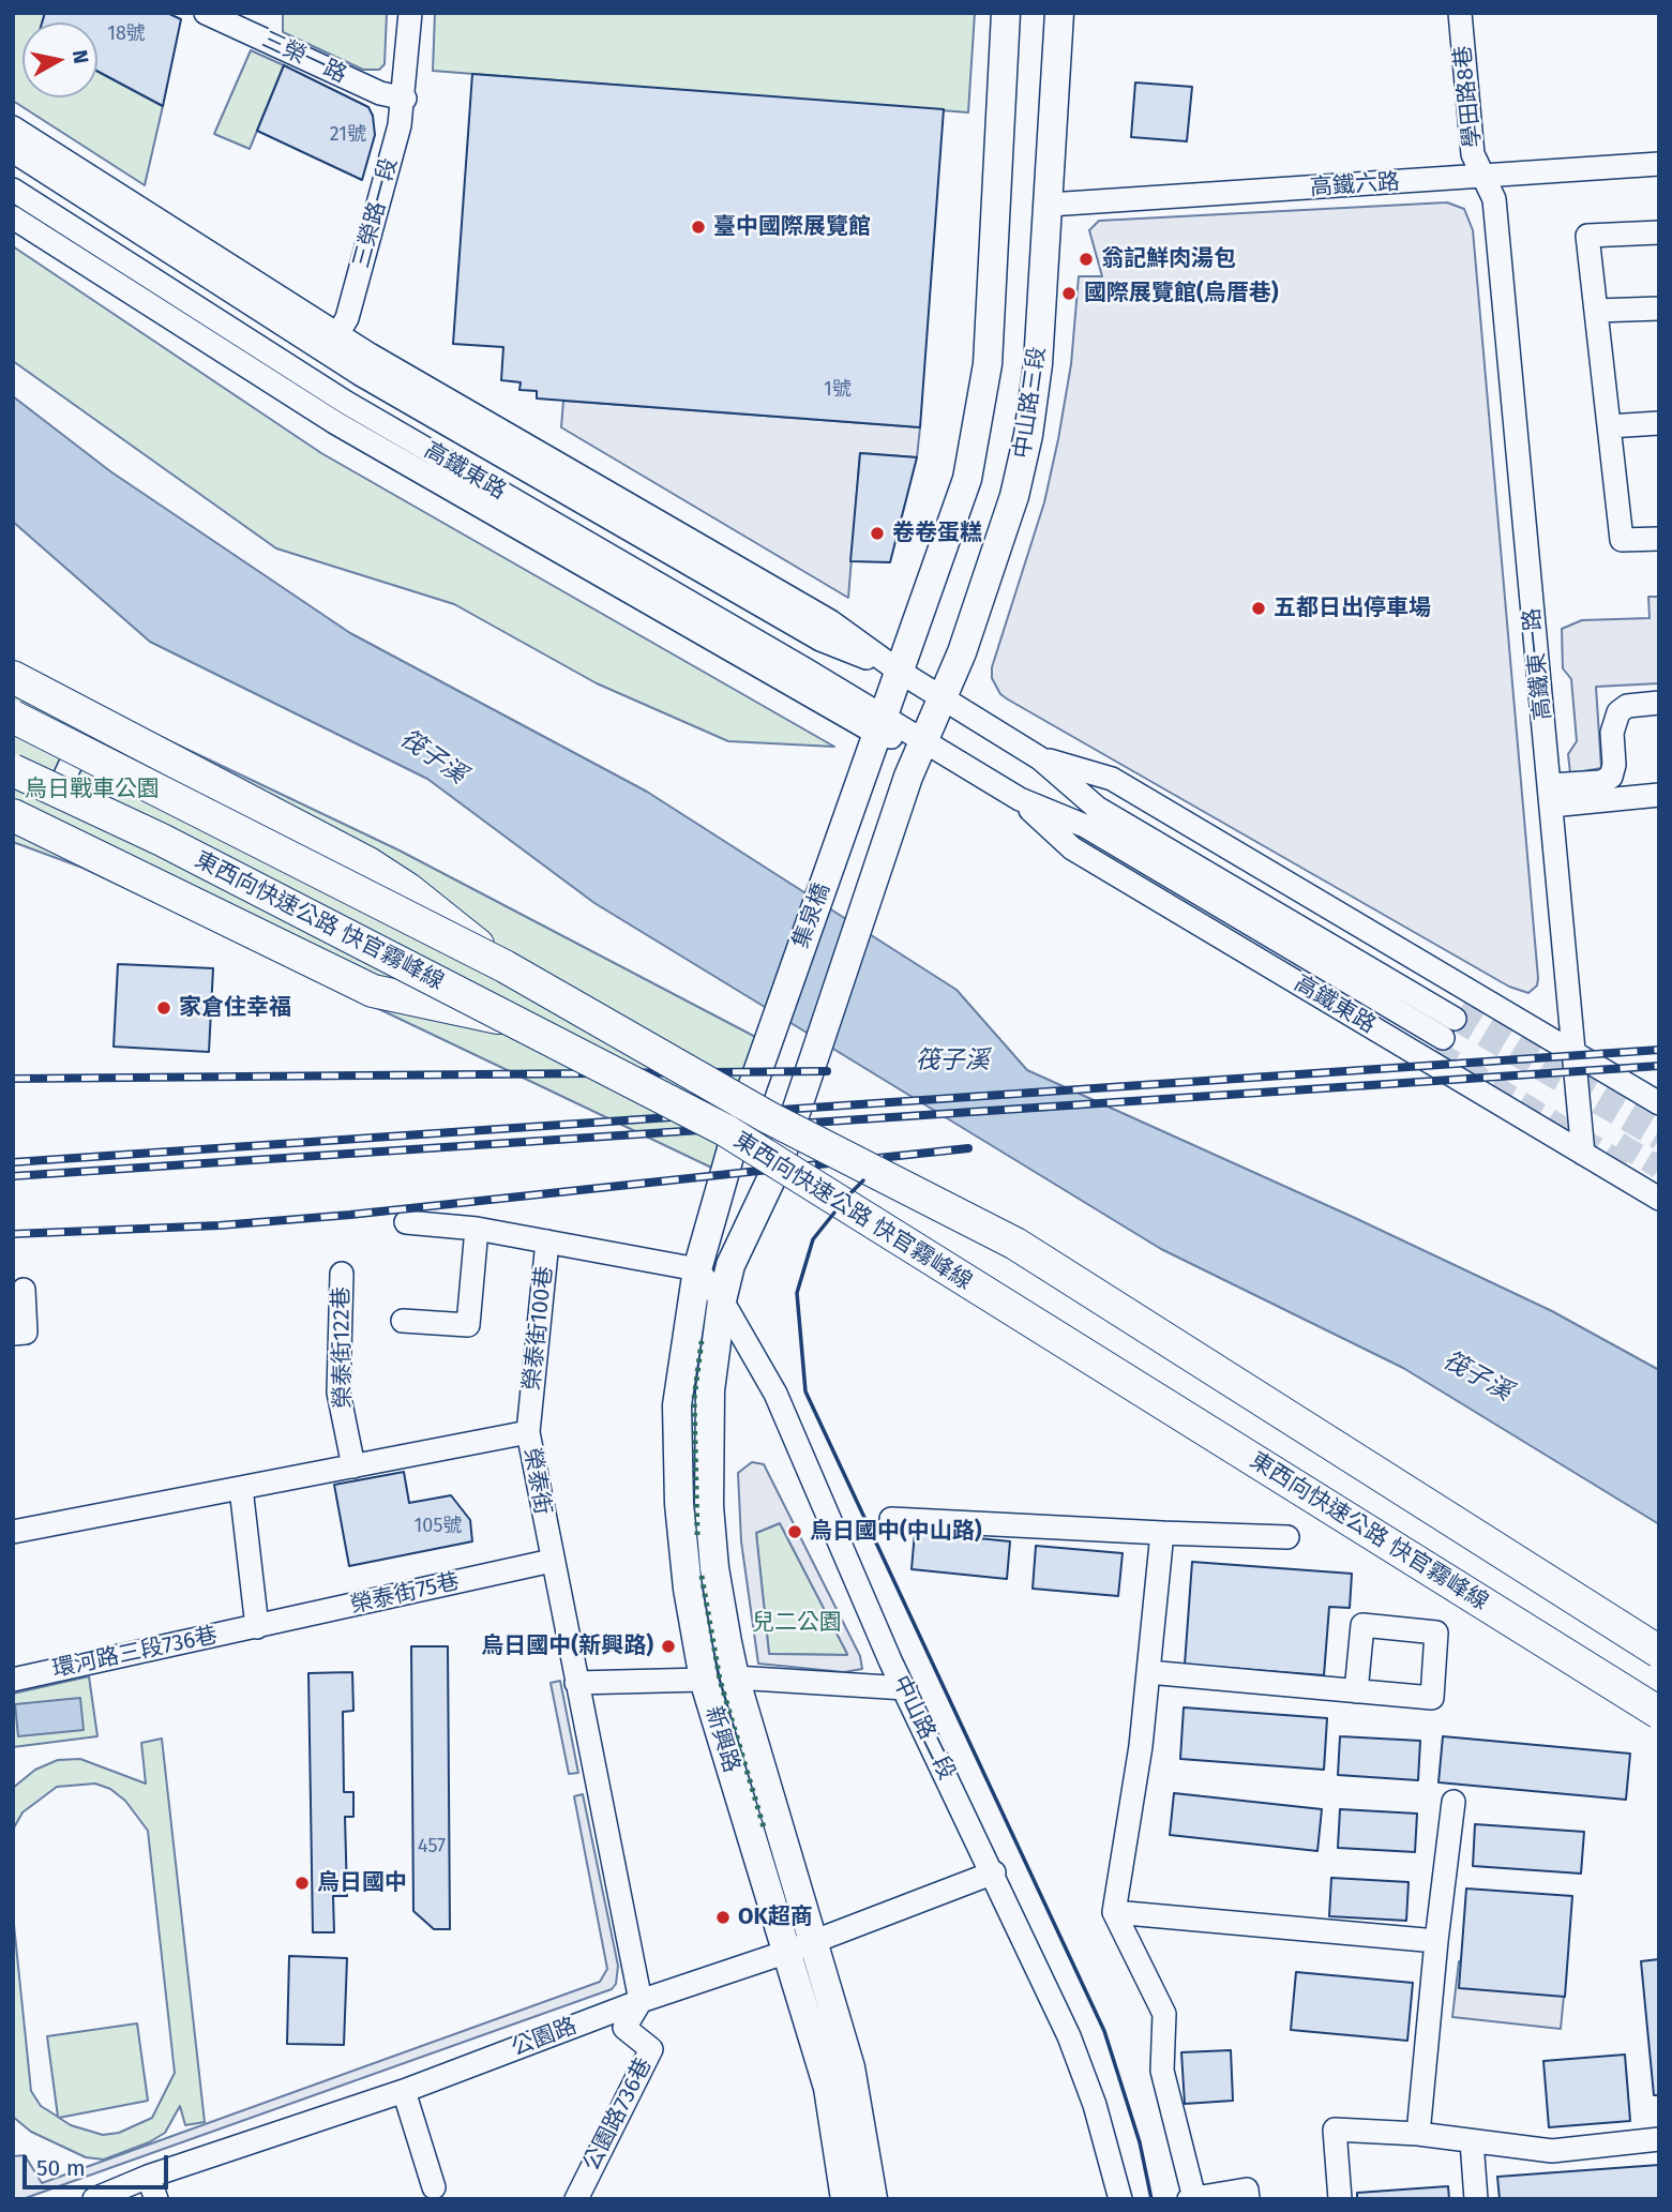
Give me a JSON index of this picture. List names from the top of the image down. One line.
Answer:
{"streets":{"highway":["東西向快速公路 快官霧峰線"],"main road":["中山路三段","集泉橋","新興路"],"street":["三榮一路","學田路8巷","高鐵六路","三榮路一段","高鐵東路","高鐵東一路","榮泰街100巷","榮泰街122巷","榮泰街","榮泰街75巷","環河路三段736巷","中山路二段","公園路","公園路736巷"]},"crossings":[["三榮一路","三榮路一段"],["學田路8巷","高鐵六路"],["學田路8巷","高鐵東一路"],["高鐵六路","中山路三段"],["高鐵六路","高鐵東一路"],["三榮路一段","高鐵東路"],["中山路三段","高鐵東路"],["中山路三段","集泉橋"],["高鐵東路","高鐵東一路"],["高鐵東路","集泉橋"],["集泉橋","中山路二段"],["集泉橋","新興路"],["榮泰街100巷","榮泰街"],["榮泰街100巷","中山路二段"],["榮泰街100巷","新興路"],["榮泰街122巷","榮泰街"],["榮泰街","榮泰街75巷"],["榮泰街","公園路"],["榮泰街","公園路736巷"],["榮泰街75巷","環河路三段736巷"],["中山路二段","新興路"],["中山路二段","公園路"],["新興路","公園路"],["公園路","公園路736巷"]],"water":["筏子溪"],"parks":["烏日戰車公園","兒二公園"],"places":["臺中國際展覽館","翁記鮮肉湯包","國際展覽館(烏厝巷)","卷卷蛋糕","五都日出停車場","家倉住幸福","烏日國中(中山路)","烏日國中(新興路)","烏日國中","OK超商"],"house_numbers":["18號","21號","1號","105號","457"],"scale_bar":"50 m","north":"right"}
